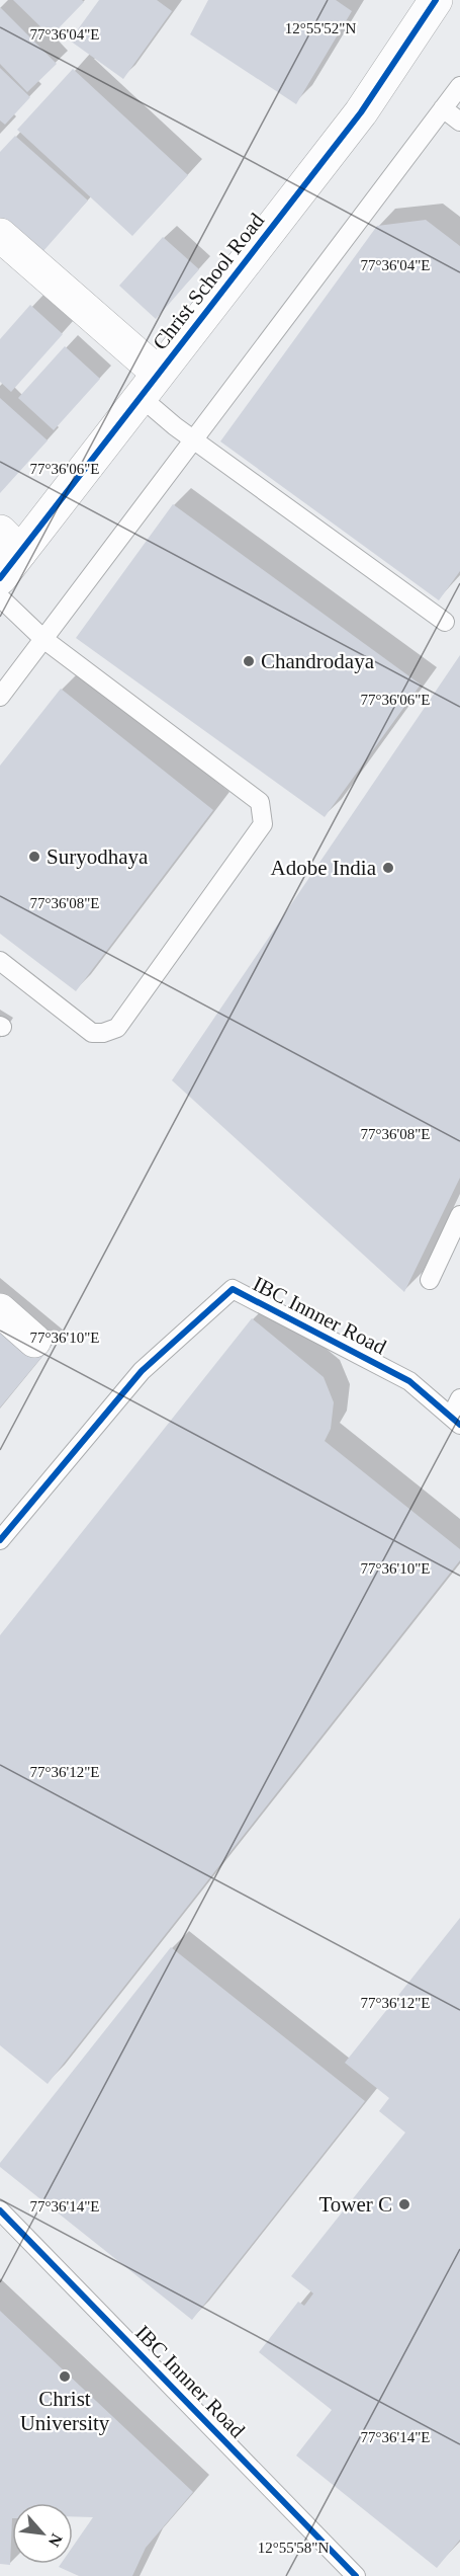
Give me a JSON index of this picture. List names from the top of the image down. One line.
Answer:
{"streets":{"street":["Christ School Road"],"lane":["IBC Innner Road"]},"places":["Chandrodaya","Suryodhaya","Adobe India","Tower C","Christ University"],"north":"bottom right","coordinates":["12°55'52\"N","77°36'04\"E","77°36'06\"E","77°36'08\"E","77°36'10\"E","77°36'12\"E","77°36'14\"E","12°55'58\"N"]}
